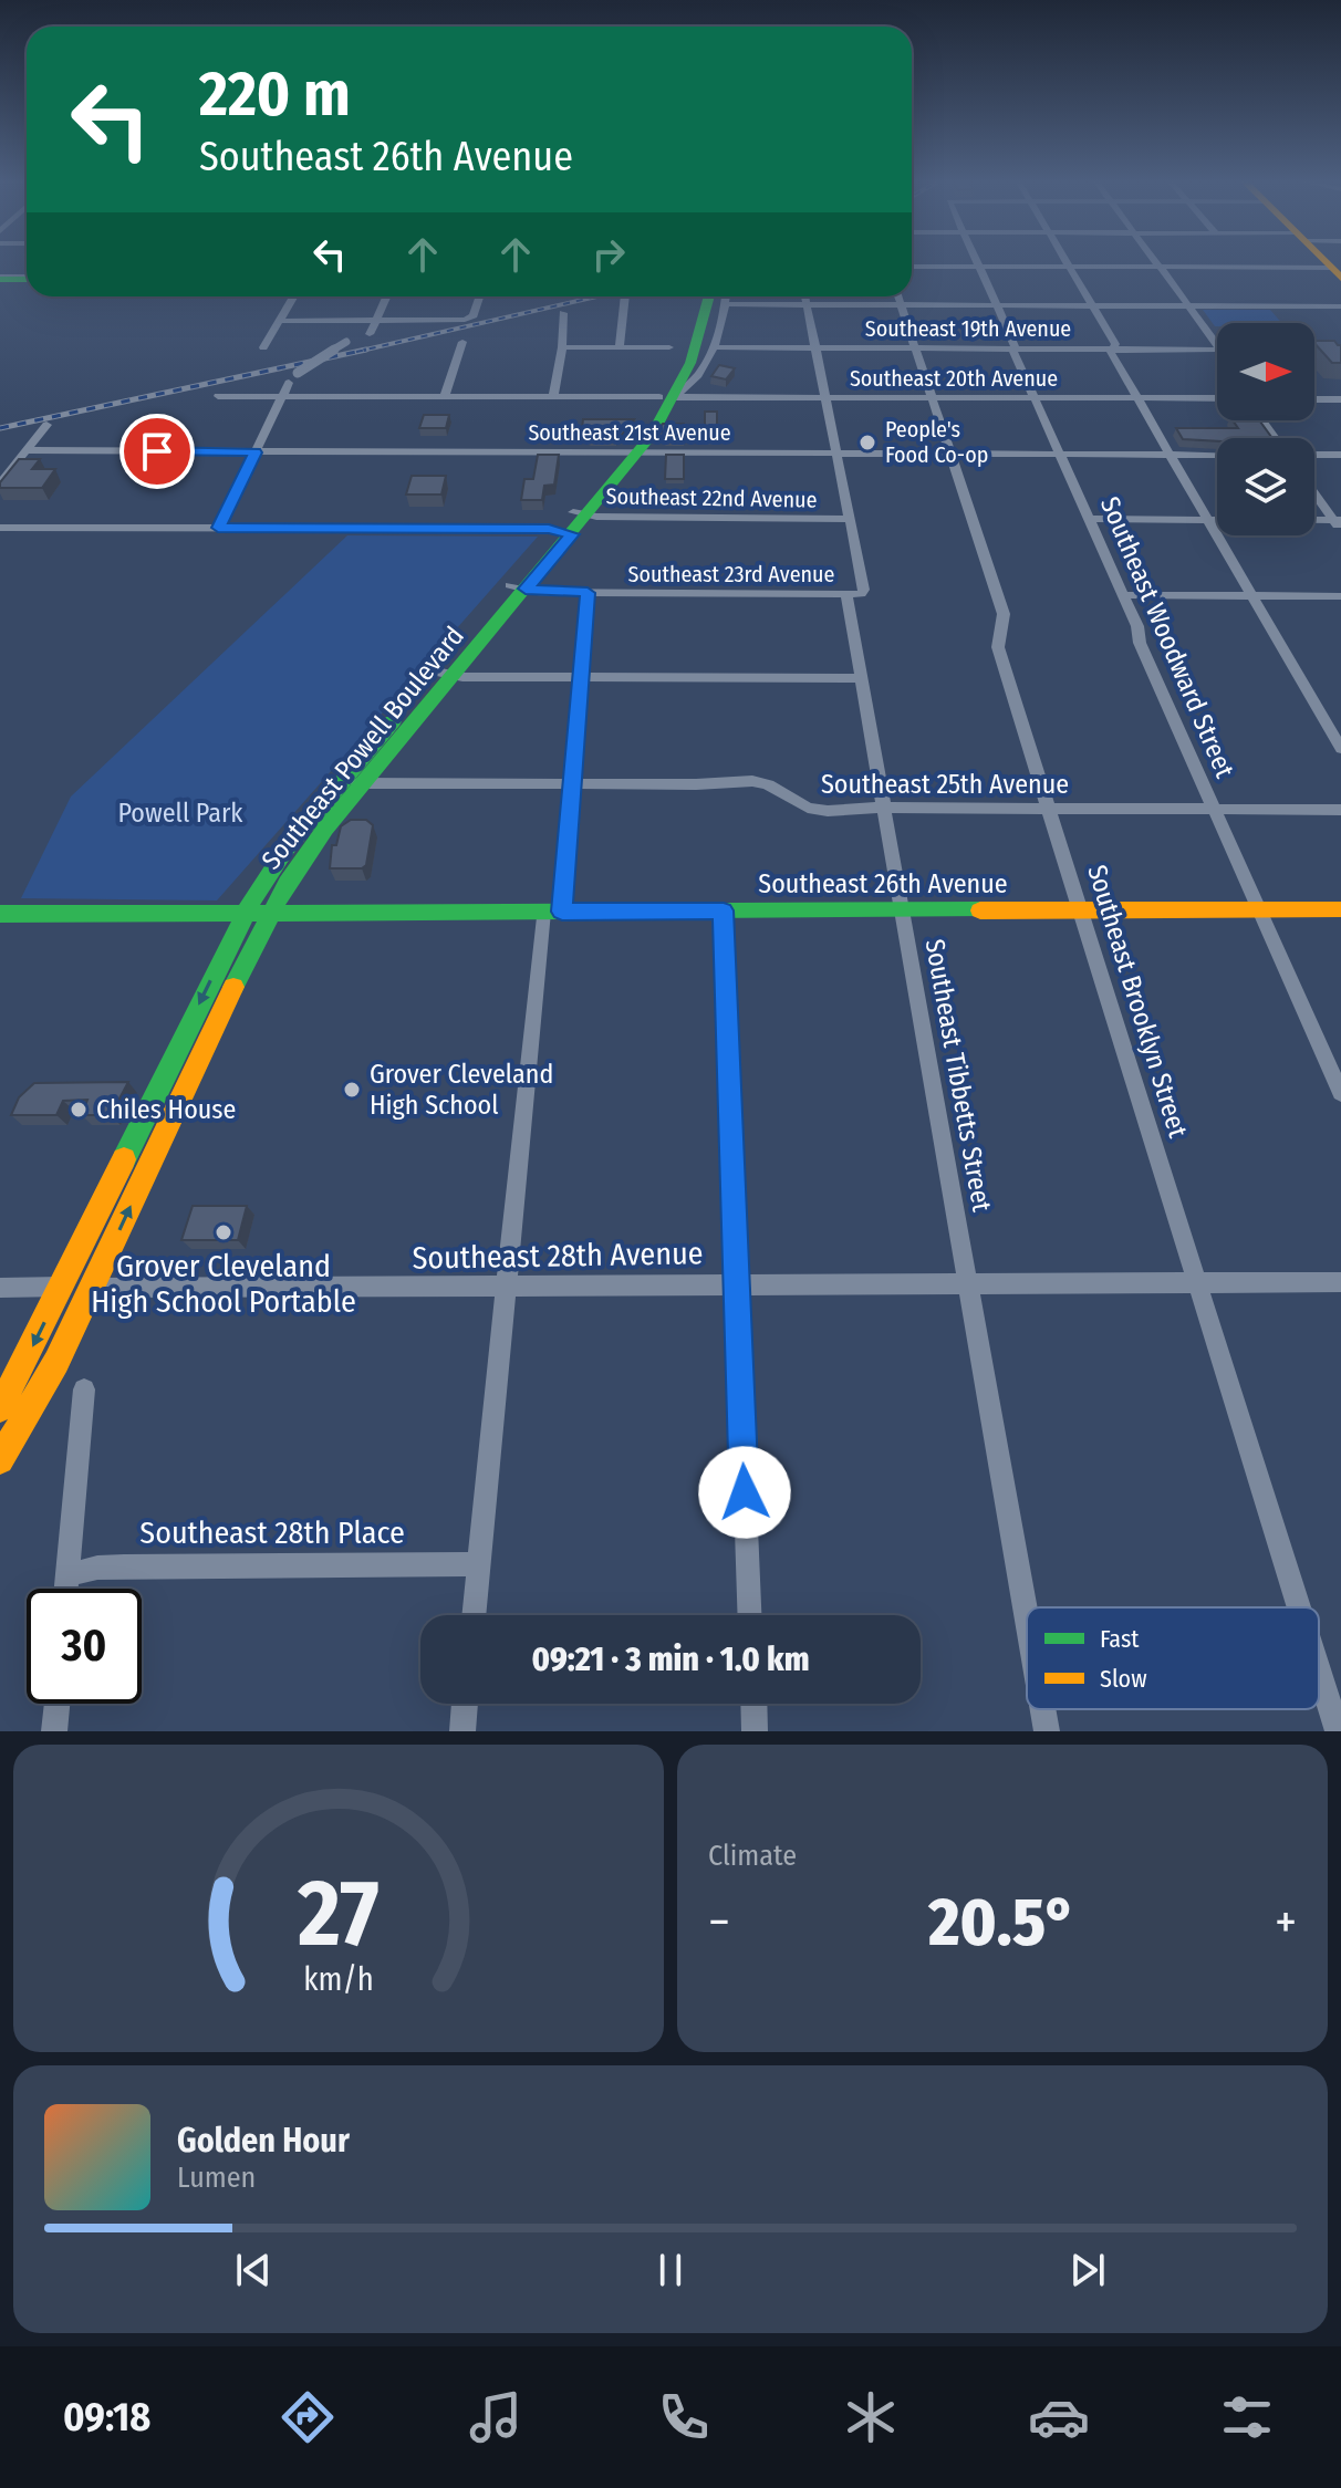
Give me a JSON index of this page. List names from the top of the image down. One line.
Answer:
{"streets":{"main road":["Southeast Powell Boulevard","Southeast 26th Avenue"],"street":["Southeast 19th Avenue","Southeast 20th Avenue","Southeast 21st Avenue","Southeast 22nd Avenue","Southeast 23rd Avenue","Southeast Woodward Street","Southeast 25th Avenue","Southeast Brooklyn Street","Southeast Tibbetts Street","Southeast 28th Avenue","Southeast 28th Place"]},"crossings":[["Southeast 19th Avenue","Southeast Woodward Street"],["Southeast 19th Avenue","Southeast Brooklyn Street"],["Southeast 20th Avenue","Southeast Woodward Street"],["Southeast 20th Avenue","Southeast Powell Boulevard"],["Southeast 20th Avenue","Southeast Brooklyn Street"],["Southeast 21st Avenue","Southeast Woodward Street"],["Southeast 21st Avenue","Southeast Powell Boulevard"],["Southeast 21st Avenue","Southeast Brooklyn Street"],["Southeast 22nd Avenue","Southeast Powell Boulevard"],["Southeast 23rd Avenue","Southeast Powell Boulevard"],["Southeast 23rd Avenue","Southeast Tibbetts Street"],["Southeast Woodward Street","Southeast 25th Avenue"],["Southeast Woodward Street","Southeast 26th Avenue"],["Southeast Powell Boulevard","Southeast 25th Avenue"],["Southeast Powell Boulevard","Southeast 26th Avenue"],["Southeast Powell Boulevard","Southeast 28th Avenue"],["Southeast 25th Avenue","Southeast Brooklyn Street"],["Southeast 25th Avenue","Southeast Tibbetts Street"],["Southeast 26th Avenue","Southeast Brooklyn Street"],["Southeast 26th Avenue","Southeast Tibbetts Street"],["Southeast Brooklyn Street","Southeast 28th Avenue"],["Southeast Tibbetts Street","Southeast 28th Avenue"]],"parks":["Powell Park"],"places":["People's Food Co-op","Grover Cleveland High School","Chiles House","Grover Cleveland High School Portable"],"legend":["Fast","Slow"],"north":"right","page":{"turn":["220 m","Southeast 26th Avenue"],"limit":"30","trip":"09:21 · 3 min · 1.0 km","tile":"Climate","heat":["−","20.5°","+"],"song":["Golden Hour","Lumen"],"tabs":"09:18","gauge":["27","km/h"]}}
